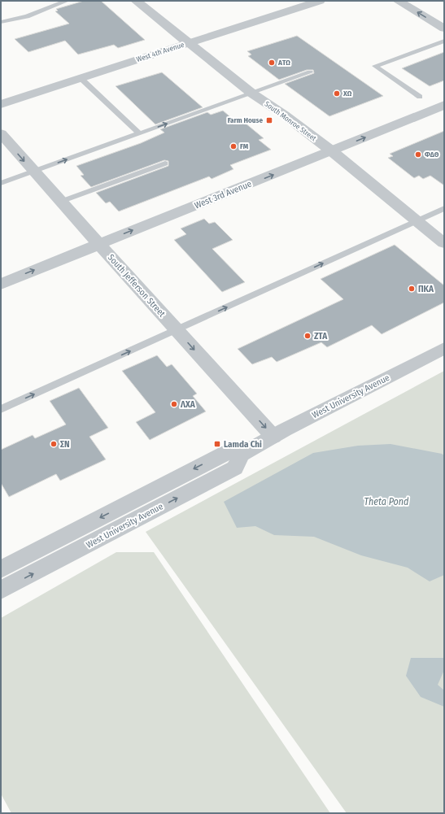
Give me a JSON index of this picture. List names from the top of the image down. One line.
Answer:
{"streets":{"street":["West 4th Avenue","South Monroe Street","West 3rd Avenue","South Jefferson Street","West University Avenue"]},"crossings":[["West 4th Avenue","South Monroe Street"],["South Monroe Street","West 3rd Avenue"],["West 3rd Avenue","South Jefferson Street"],["South Jefferson Street","West University Avenue"]],"one_way":["West 3rd Avenue","South Jefferson Street"],"water":["Theta Pond"],"places":{"other":["ΑTΩ","XΩ","FM","ΦΔΘ","ΠΚΑ","ΖΤΑ","ΛXA","ΣN"],"transit":["Farm House","Lamda Chi"]}}
